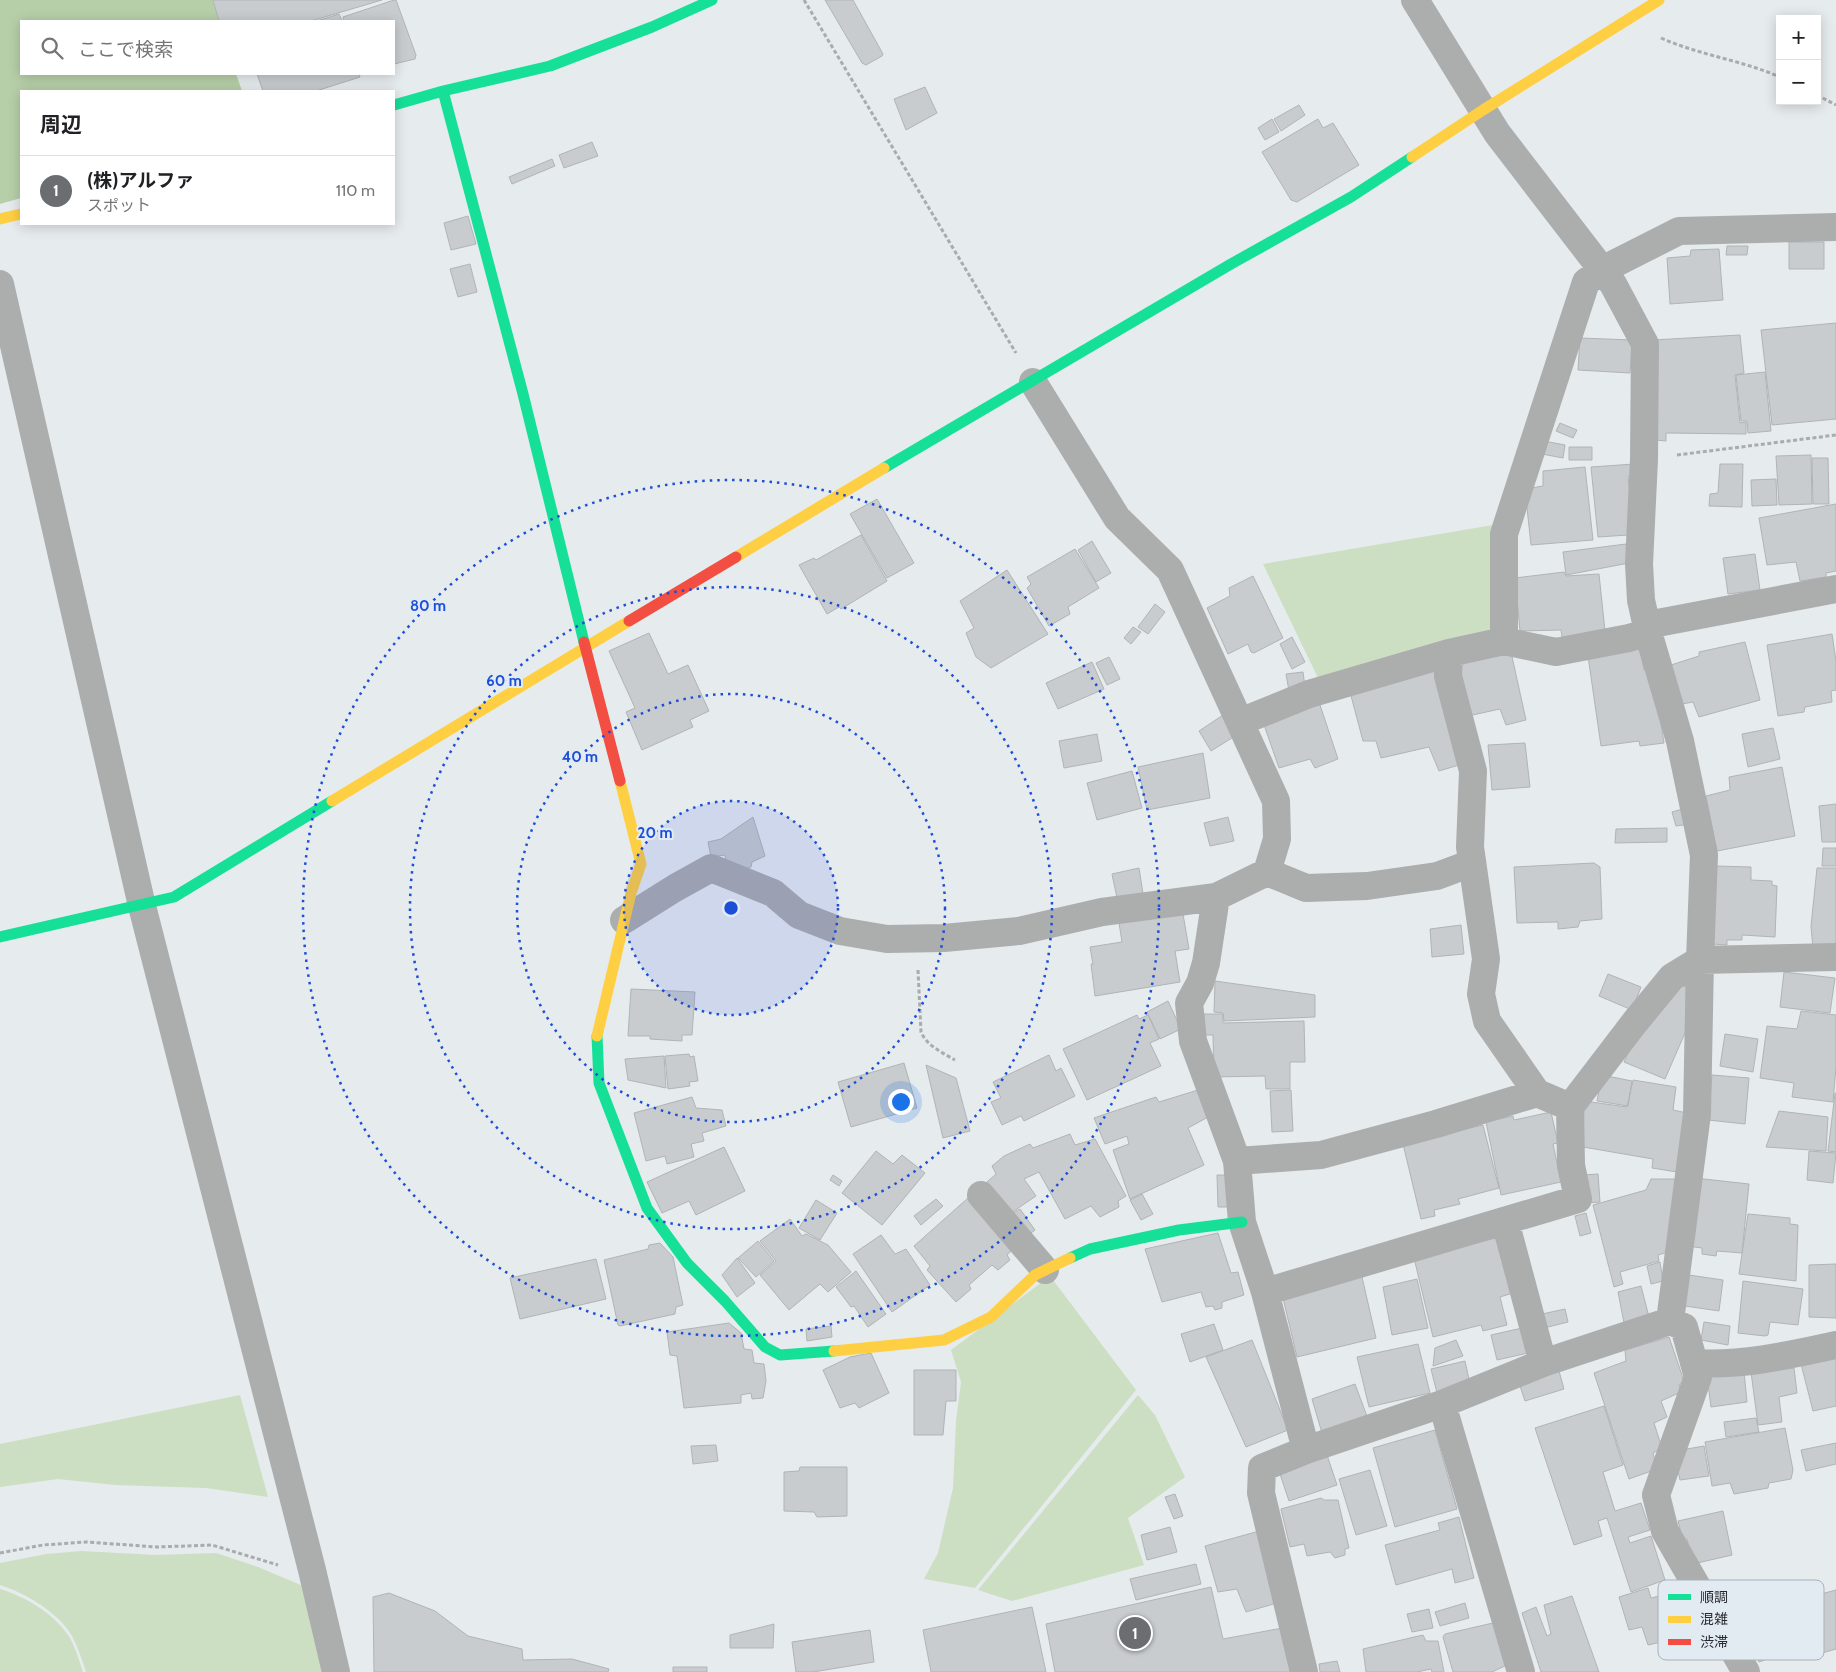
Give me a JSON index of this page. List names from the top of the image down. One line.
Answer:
{"legend":["順調","混雑","渋滞"],"page":{"map_buttons":["+","−"],"search":"ここで検索","heading":"周辺","list":[{"mark":"1","name":"(株)アルファ","note":"スポット","value":"110 m"}],"pins":"1"},"rings":["80 m","60 m","40 m","20 m"]}
